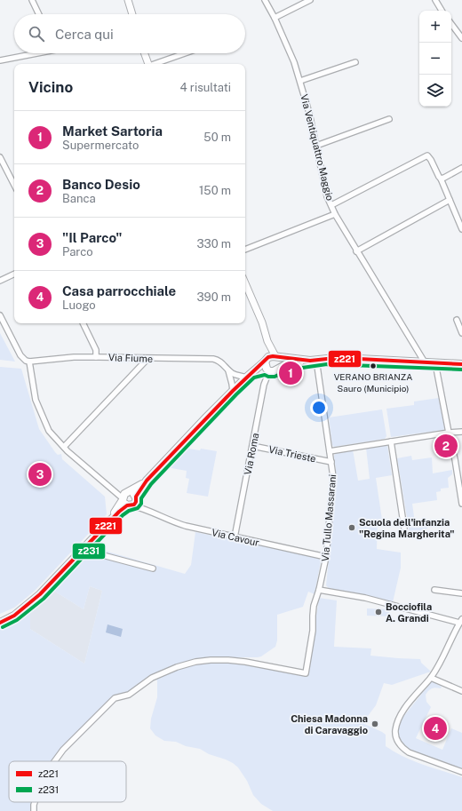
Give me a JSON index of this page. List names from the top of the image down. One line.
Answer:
{"streets":{"street":["Via Ventiquattro Maggio","Via Fiume","Via Roma","Via Trieste","Via Tullo Massarani","Via Cavour"]},"crossings":[["Via Roma","Via Trieste"],["Via Roma","Via Cavour"],["Via Trieste","Via Tullo Massarani"],["Via Tullo Massarani","Via Cavour"]],"places":["VERANO BRIANZA Sauro (Municipio)","Scuola dell'infanzia \"Regina Margherita\"","Bocciofila A. Grandi","Chiesa Madonna di Caravaggio"],"lines":["transit line z221","transit line z231"],"legend":["z221","z231"],"page":{"map_buttons":["+","−"],"search":"Cerca qui","heading":["Vicino","4 risultati"],"list":[{"mark":"1","name":"Market Sartoria","note":"Supermercato","value":"50 m"},{"mark":"2","name":"Banco Desio","note":"Banca","value":"150 m"},{"mark":"3","name":"\"Il Parco\"","note":"Parco","value":"330 m"},{"mark":"4","name":"Casa parrocchiale","note":"Luogo","value":"390 m"}],"pins":["1","2","3","4"]}}
